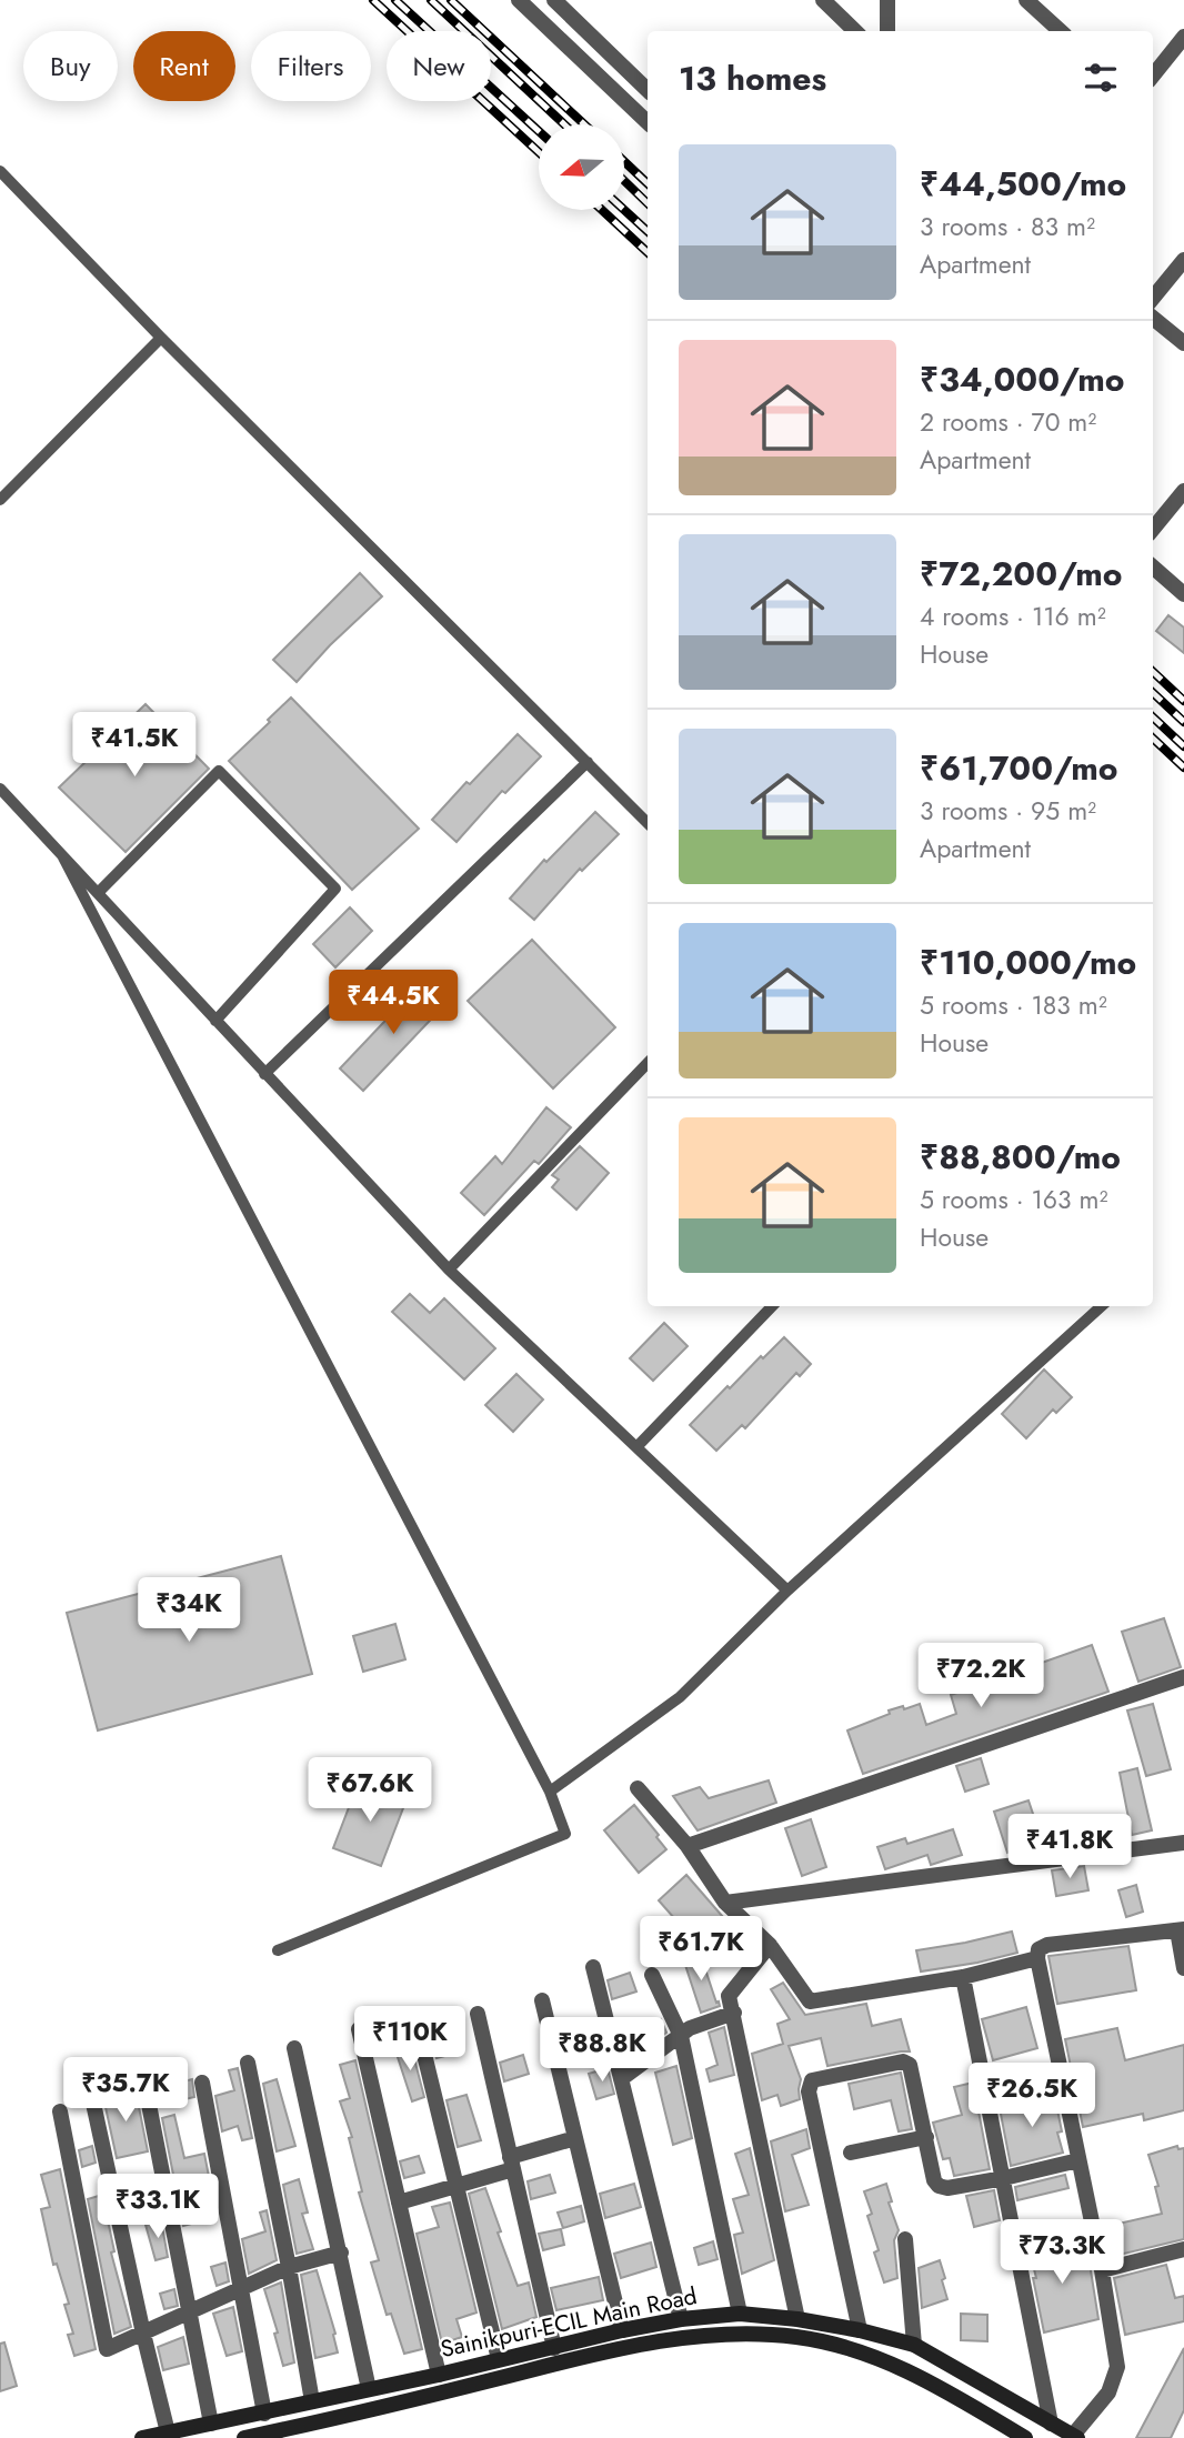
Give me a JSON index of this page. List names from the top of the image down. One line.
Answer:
{"streets":{"main road":["Sainikpuri-ECIL Main Road"]},"north":"left","page":{"chip":["Buy","Rent","Filters","New"],"heading":"13 homes","list":[{"name":"₹44,500/mo","note":"3 rooms · 83 m² · Apartment"},{"name":"₹34,000/mo","note":"2 rooms · 70 m² · Apartment"},{"name":"₹72,200/mo","note":"4 rooms · 116 m² · House"},{"name":"₹61,700/mo","note":"3 rooms · 95 m² · Apartment"},{"name":"₹110,000/mo","note":"5 rooms · 183 m² · House"},{"name":"₹88,800/mo","note":"5 rooms · 163 m² · House"}],"price":["₹41.5K","₹44.5K","₹34K","₹72.2K","₹67.6K","₹41.8K","₹61.7K","₹110K","₹88.8K","₹35.7K","₹26.5K","₹33.1K","₹73.3K"]}}
